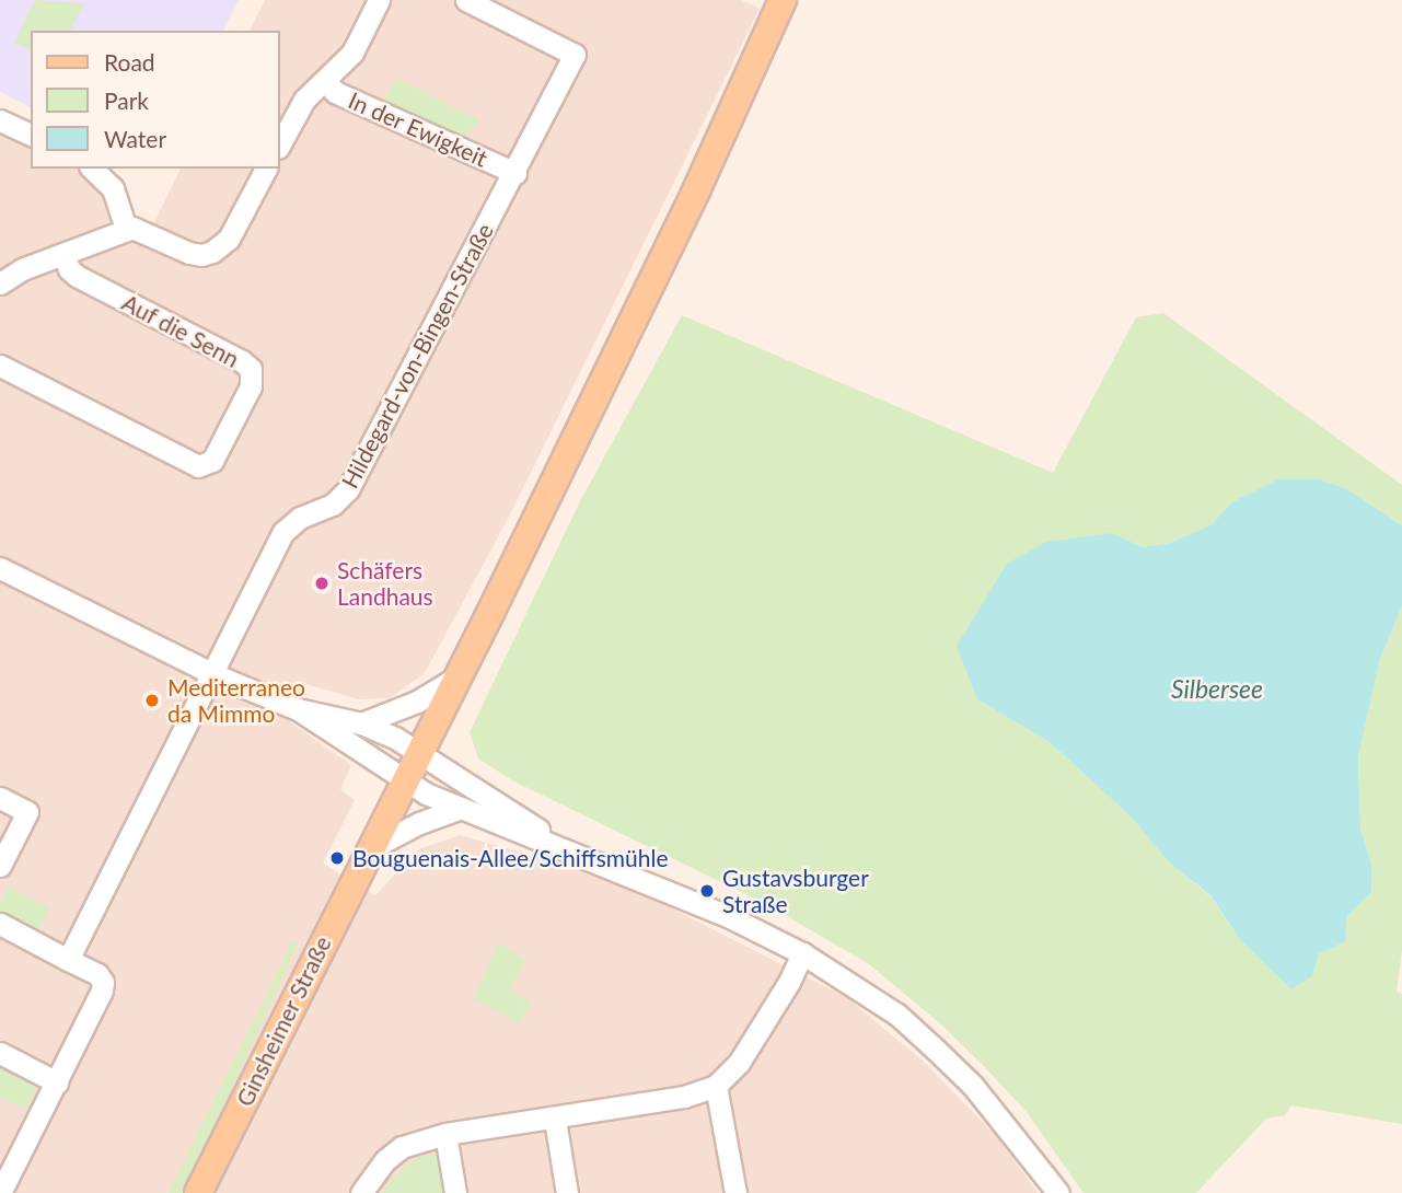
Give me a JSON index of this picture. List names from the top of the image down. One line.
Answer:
{"streets":{"main road":["Ginsheimer Straße"],"street":["In der Ewigkeit","Auf die Senn","Hildegard-von-Bingen-Straße"]},"crossings":[["In der Ewigkeit","Hildegard-von-Bingen-Straße"]],"water":["Silbersee"],"places":["Schäfers Landhaus","Mediterraneo da Mimmo","Bouguenais-Allee/Schiffsmühle","Gustavsburger Straße"],"legend":["Road","Park","Water"]}
